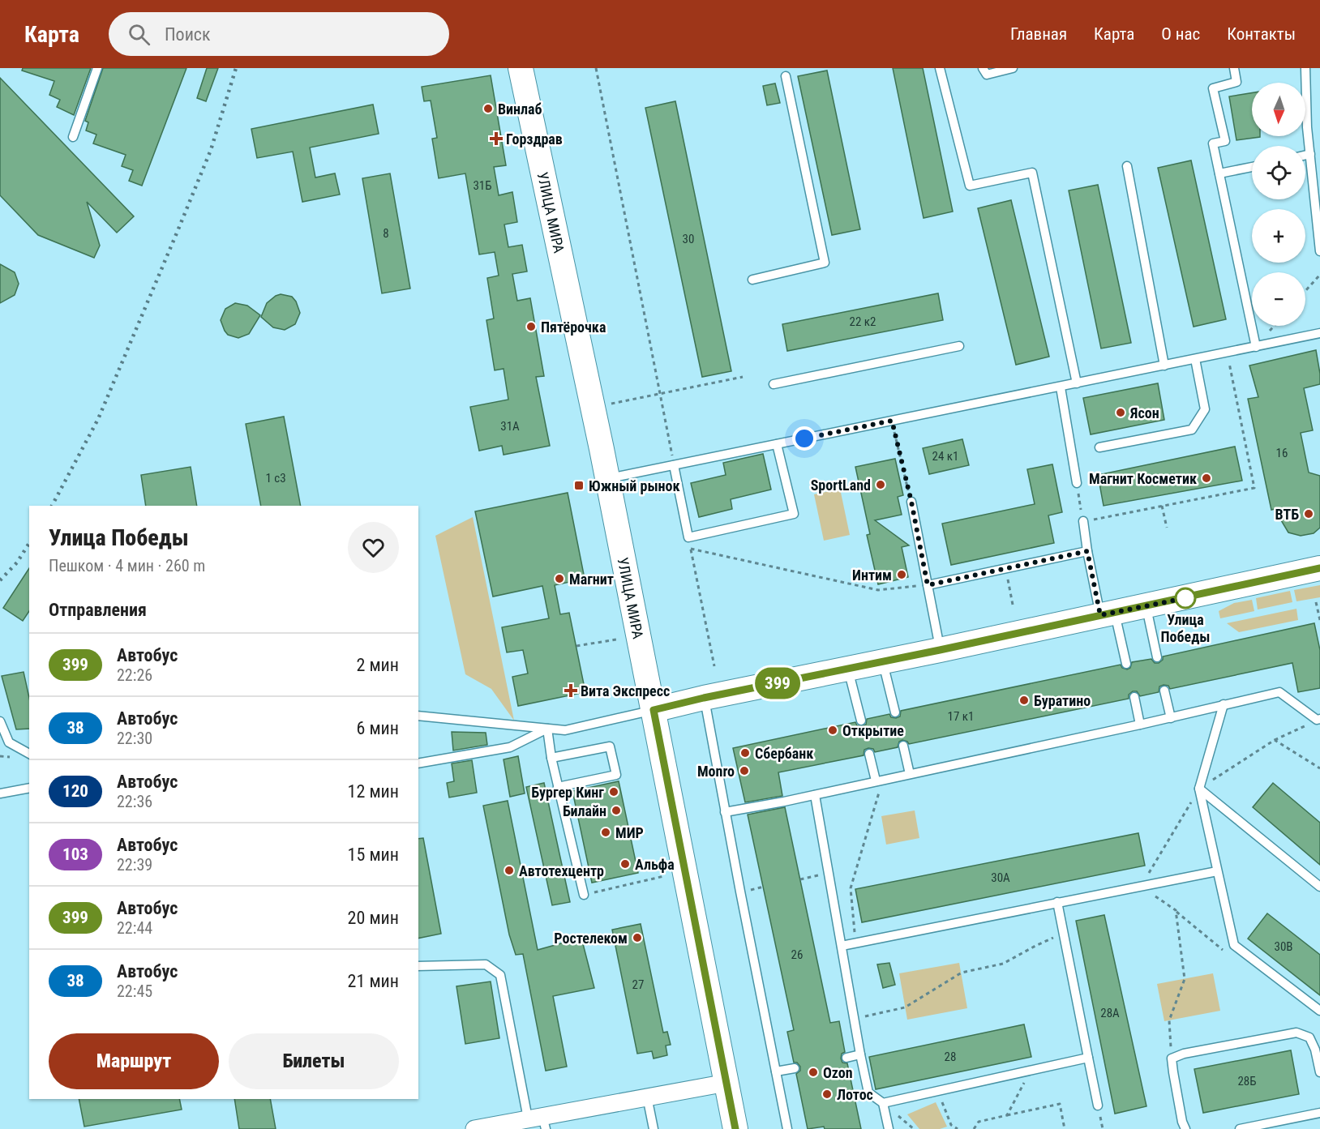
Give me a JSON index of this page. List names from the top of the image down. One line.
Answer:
{"streets":{"main road":["УЛИЦА МИРА"]},"places":{"other":["Винлаб","Пятёрочка","Ясон","Магнит Косметик","SportLand","ВТБ","Интим","Магнит","Улица Победы","Буратино","Открытие","Сбербанк","Monro","Бургер Кинг","Билайн","МИР","Альфа","Автотехцентр","Ростелеком","Ozon","Лотос"],"health":["Горздрав","Вита Экспресс"],"transit":["Южный рынок"]},"lines":["bus line 399"],"house_numbers":["31Б","8","30","22 к2","31А","16","24 к1","1 с3","17 к1","30А","30В","26","27","28А","28","28Б"],"north":"bottom","page":{"header":"Карта","search":"Поиск","nav":["Главная","Карта","О нас","Контакты"],"on_map":"399","map_buttons":["+","−"],"heading":[["Улица Победы","Пешком · 4 мин · 260 m"],"Отправления"],"list":[{"mark":"399","name":"Автобус","note":"22:26","value":"2 мин"},{"mark":"38","name":"Автобус","note":"22:30","value":"6 мин"},{"mark":"120","name":"Автобус","note":"22:36","value":"12 мин"},{"mark":"103","name":"Автобус","note":"22:39","value":"15 мин"},{"mark":"399","name":"Автобус","note":"22:44","value":"20 мин"},{"mark":"38","name":"Автобус","note":"22:45","value":"21 мин"}],"buttons":["Маршрут","Билеты"]}}
